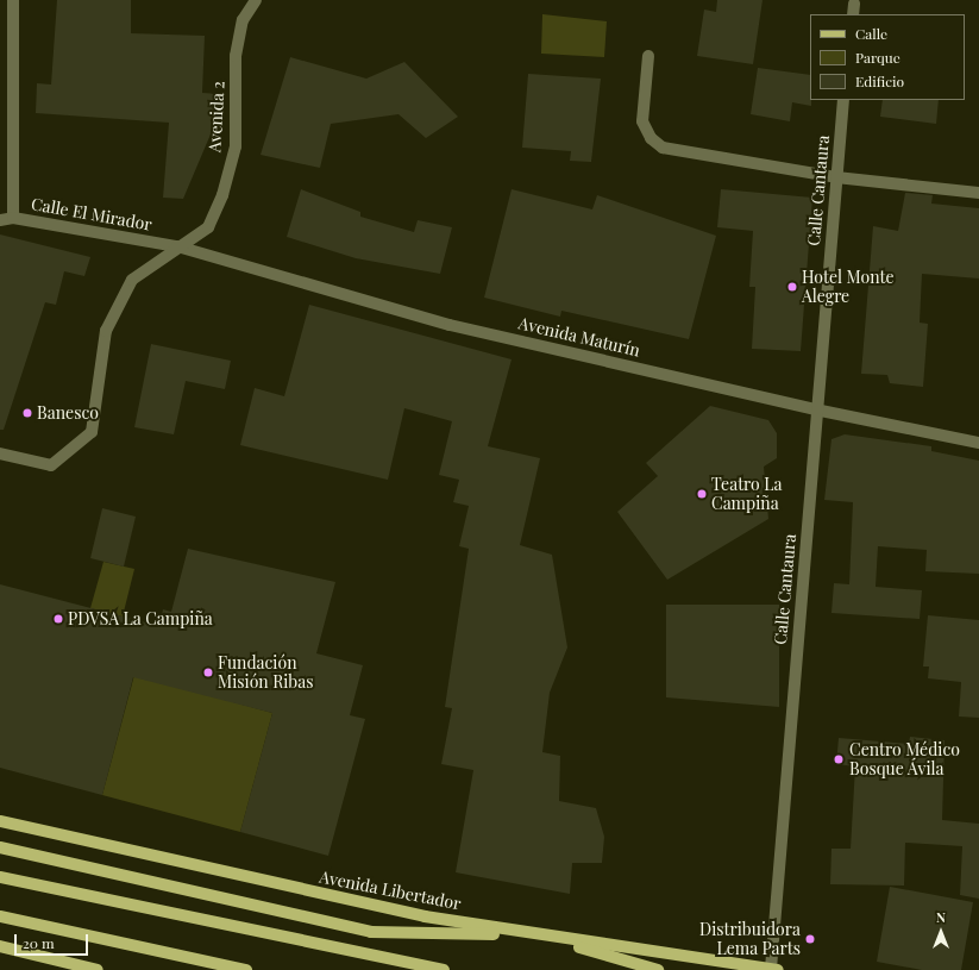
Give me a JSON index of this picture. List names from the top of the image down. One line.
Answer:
{"streets":{"main road":["Avenida Libertador"],"street":["Avenida 2","Calle Cantaura","Calle El Mirador","Avenida Maturín"]},"crossings":[["Avenida 2","Calle El Mirador"],["Avenida 2","Avenida Maturín"],["Calle Cantaura","Avenida Maturín"],["Calle Cantaura","Avenida Libertador"],["Calle El Mirador","Avenida Maturín"]],"places":["Hotel Monte Alegre","Banesco","Teatro La Campiña","PDVSA La Campiña","Fundación Misión Ribas","Centro Médico Bosque Ávila","Distribuidora Lema Parts"],"legend":["Calle","Parque","Edificio"],"scale_bar":"20 m","north":"top"}
